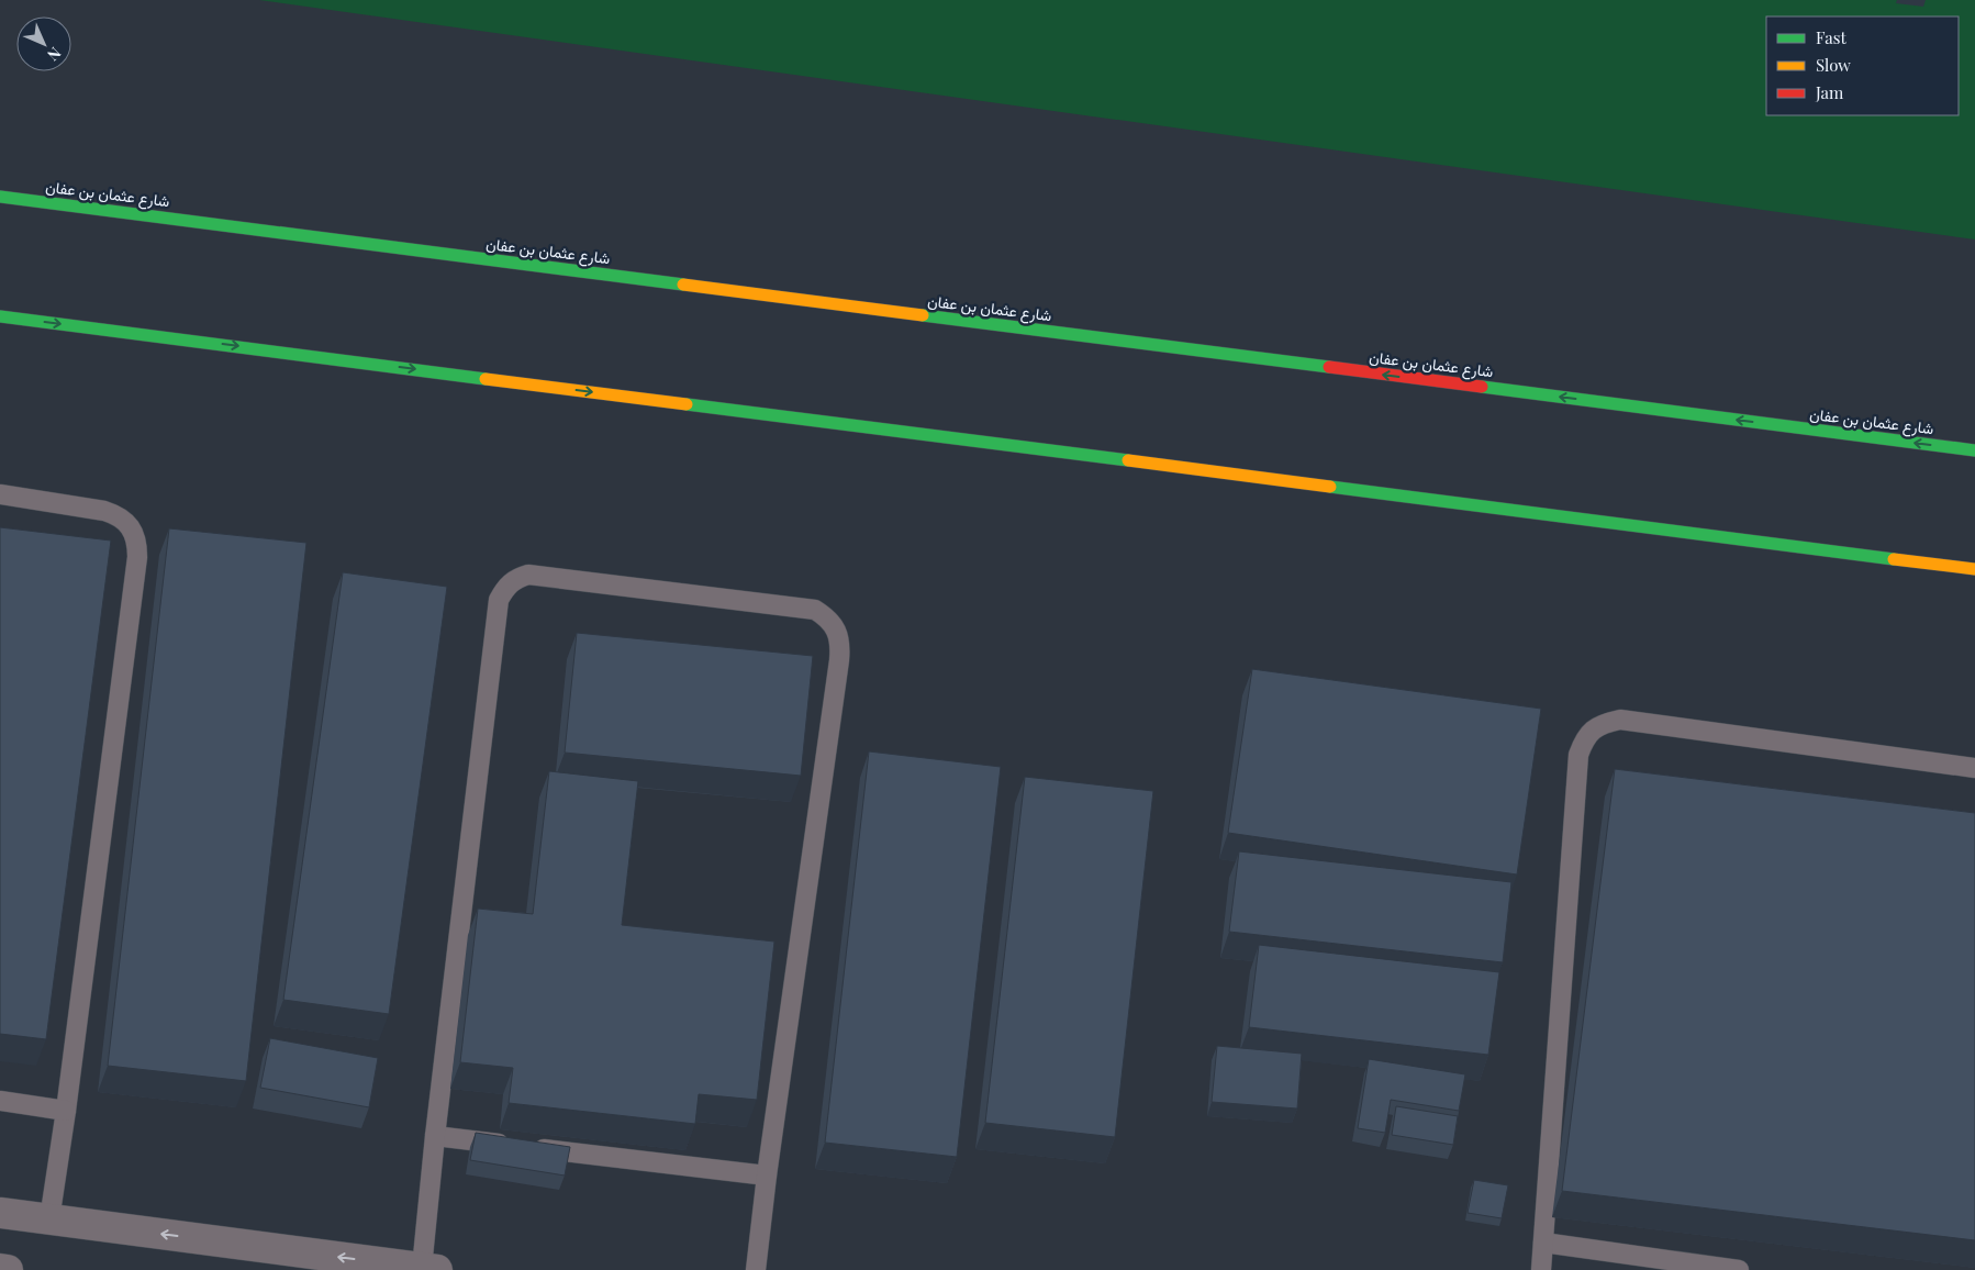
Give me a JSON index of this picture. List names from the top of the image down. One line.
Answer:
{"streets":{"main road":["شارع عثمان بن عفان"]},"one_way":["شارع عثمان بن عفان"],"legend":["Fast","Slow","Jam"],"north":"bottom right"}
